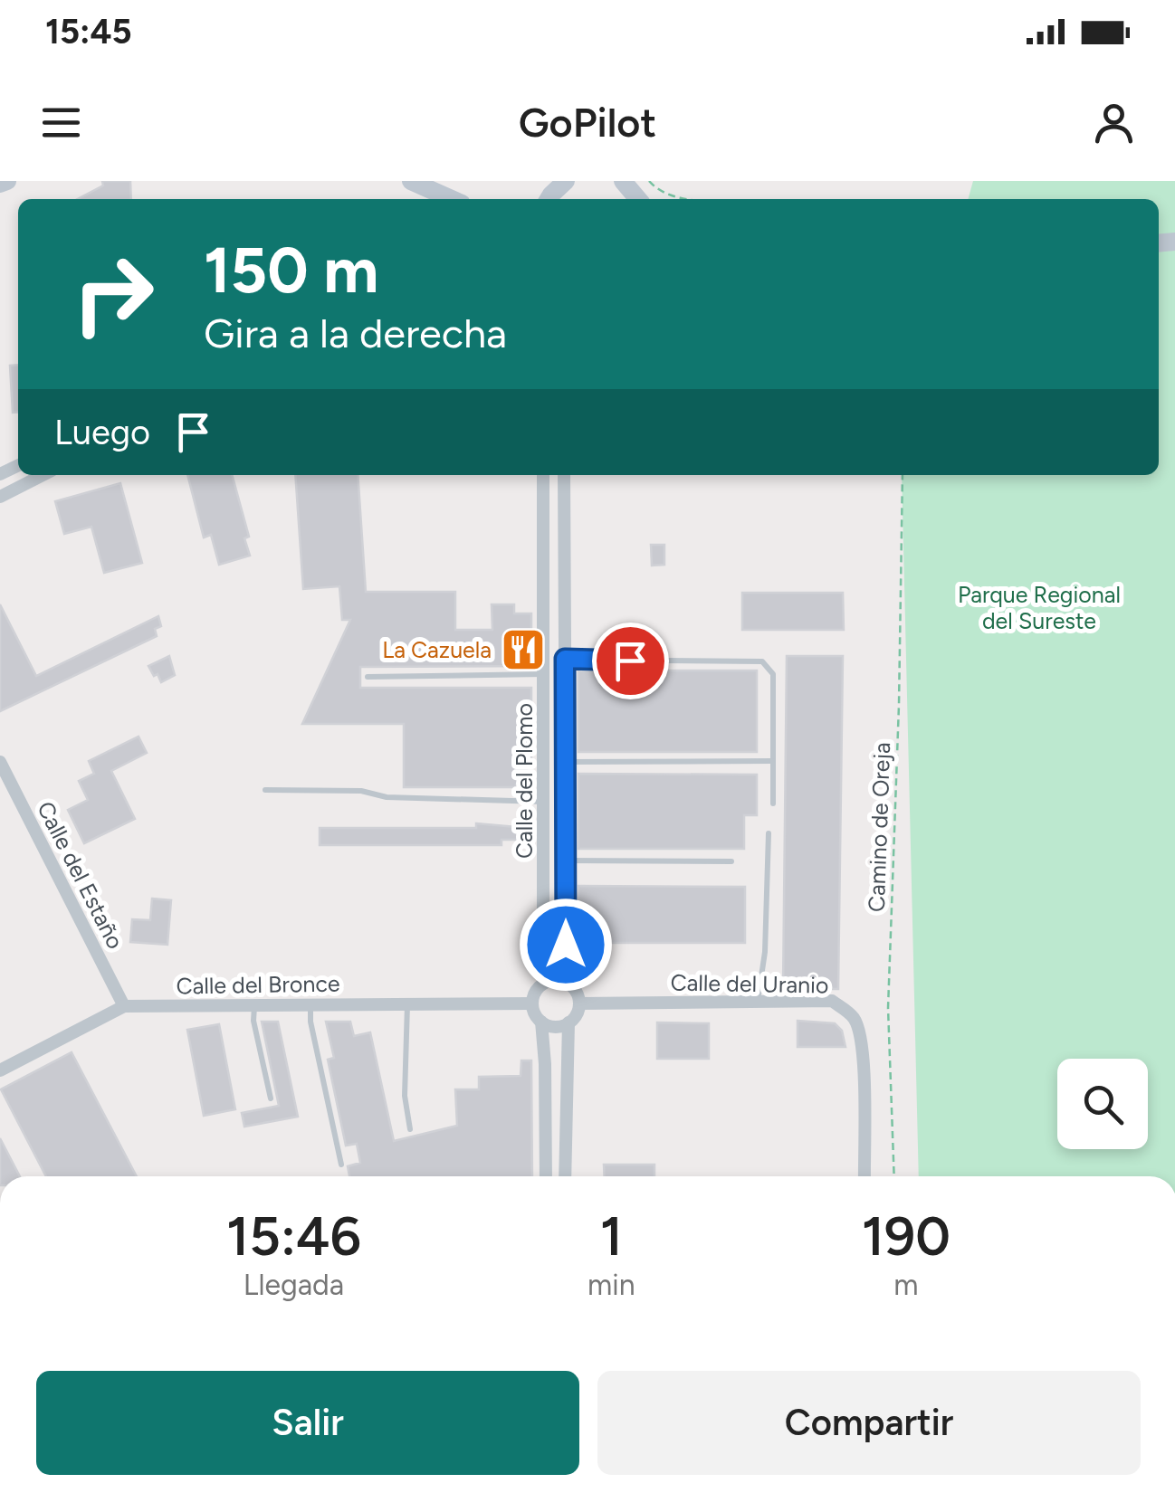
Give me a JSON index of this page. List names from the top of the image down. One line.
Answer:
{"streets":{"street":["Calle del Plomo","Calle del Estaño","Calle del Uranio","Calle del Bronce"],"path":["Camino de Oreja"]},"crossings":[["Calle del Plomo","Calle del Uranio"],["Calle del Plomo","Calle del Bronce"],["Calle del Estaño","Calle del Bronce"],["Calle del Uranio","Calle del Bronce"]],"parks":["Parque Regional del Sureste"],"places":{"restaurant":["La Cazuela"]},"page":{"status":"15:45","header":"GoPilot","turn":["150 m","Gira a la derecha"],"then":"Luego","eta":["15:46","Llegada","1","min","190","m"],"buttons":["Salir","Compartir"]}}
